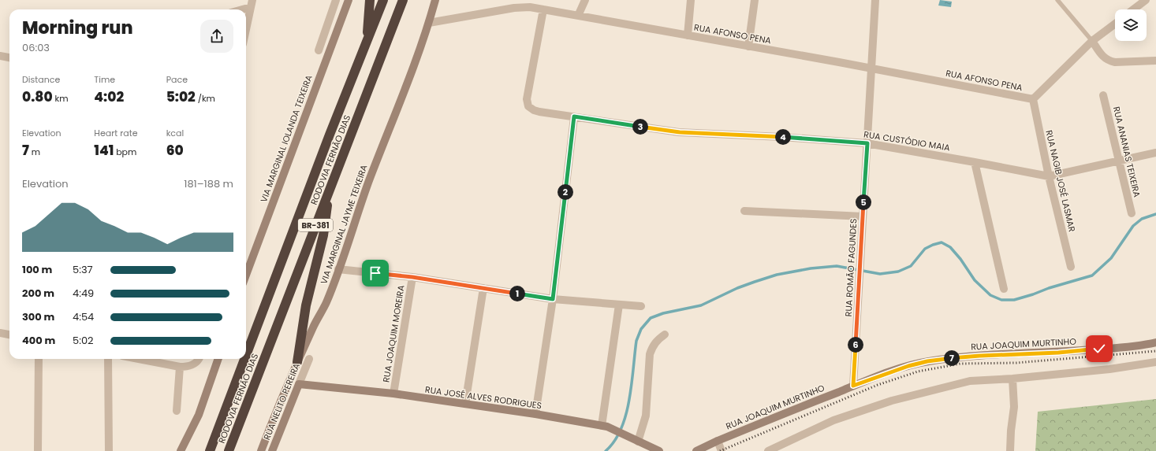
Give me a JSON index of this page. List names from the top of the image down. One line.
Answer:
{"streets":{"highway":["RODOVIA FERNÃO DIAS","BR-381"],"street":["RUA AFONSO PENA","VIA MARGINAL IOLANDA TEIXEIRA","RUA CUSTÓDIO MAIA","RUA ANANIAS TEIXEIRA","RUA NAGIB JOSÉ LASMAR","VIA MARGINAL JAYME TEIXEIRA","RUA ROMÃO FAGUNDES","RUA JOAQUIM MOREIRA","RUA JOAQUIM MURTINHO","RUA JOSÉ ALVES RODRIGUES","RUA NELITO PEREIRA"]},"crossings":[["RUA AFONSO PENA","RUA CUSTÓDIO MAIA"],["RUA AFONSO PENA","RUA NAGIB JOSÉ LASMAR"],["RUA AFONSO PENA","VIA MARGINAL JAYME TEIXEIRA"],["RUA AFONSO PENA","RUA ROMÃO FAGUNDES"],["RUA CUSTÓDIO MAIA","RUA ANANIAS TEIXEIRA"],["RUA CUSTÓDIO MAIA","RUA NAGIB JOSÉ LASMAR"],["RUA CUSTÓDIO MAIA","RUA ROMÃO FAGUNDES"],["RUA ROMÃO FAGUNDES","RUA JOAQUIM MURTINHO"],["RUA JOAQUIM MOREIRA","RUA JOSÉ ALVES RODRIGUES"],["RUA JOSÉ ALVES RODRIGUES","RUA NELITO PEREIRA"]],"page":{"heading":["Morning run","06:03"],"stats":[["Distance","0.80 km"],["Time","4:02"],["Pace","5:02 /km"],["Elevation","7 m"],["Heart rate","141 bpm"],["kcal","60"]],"pins":["3","4","2","5","1","6","7"],"chart":["Elevation","181–188 m"],"list":[{"name":"100 m","note":"5:37"},{"name":"200 m","note":"4:49"},{"name":"300 m","note":"4:54"},{"name":"400 m","note":"5:02"}]}}
